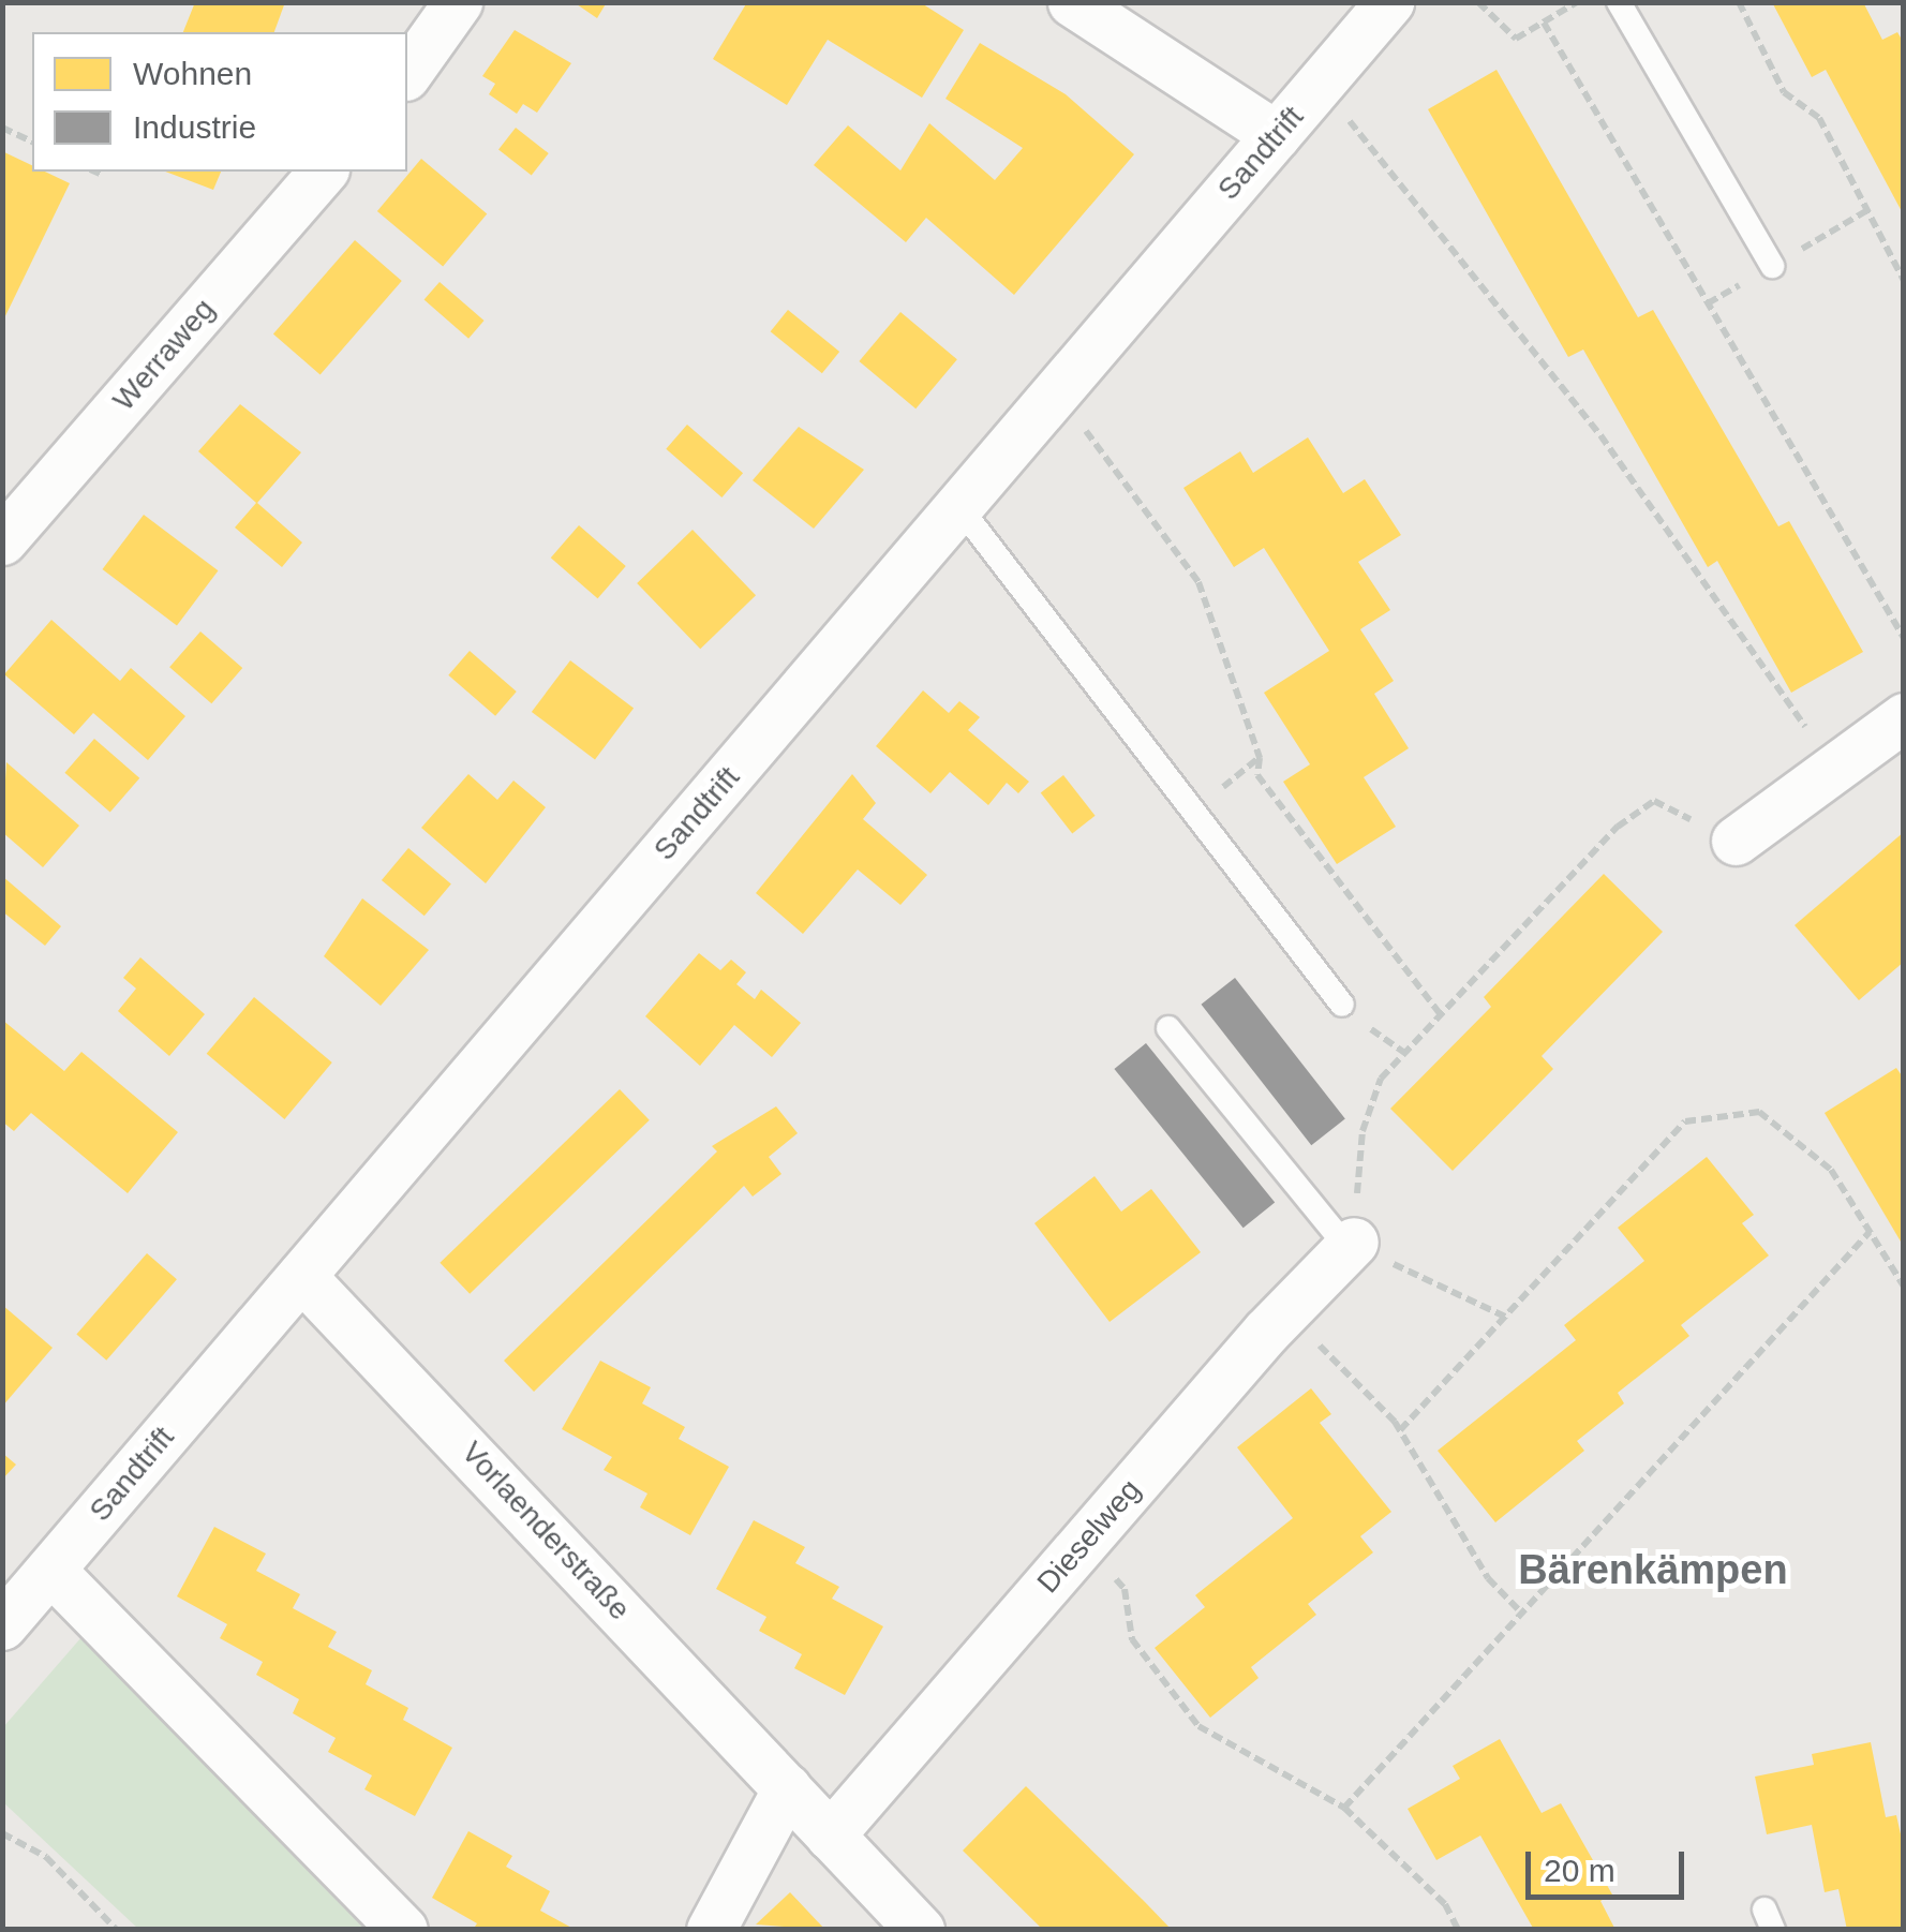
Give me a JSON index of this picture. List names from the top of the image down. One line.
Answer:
{"streets":{"street":["Sandtrift","Werraweg","Vorlaenderstraße","Dieselweg"]},"crossings":[["Sandtrift","Vorlaenderstraße"],["Vorlaenderstraße","Dieselweg"]],"districts":["Bärenkämpen"],"legend":["Wohnen","Industrie"],"scale_bar":"20 m"}
